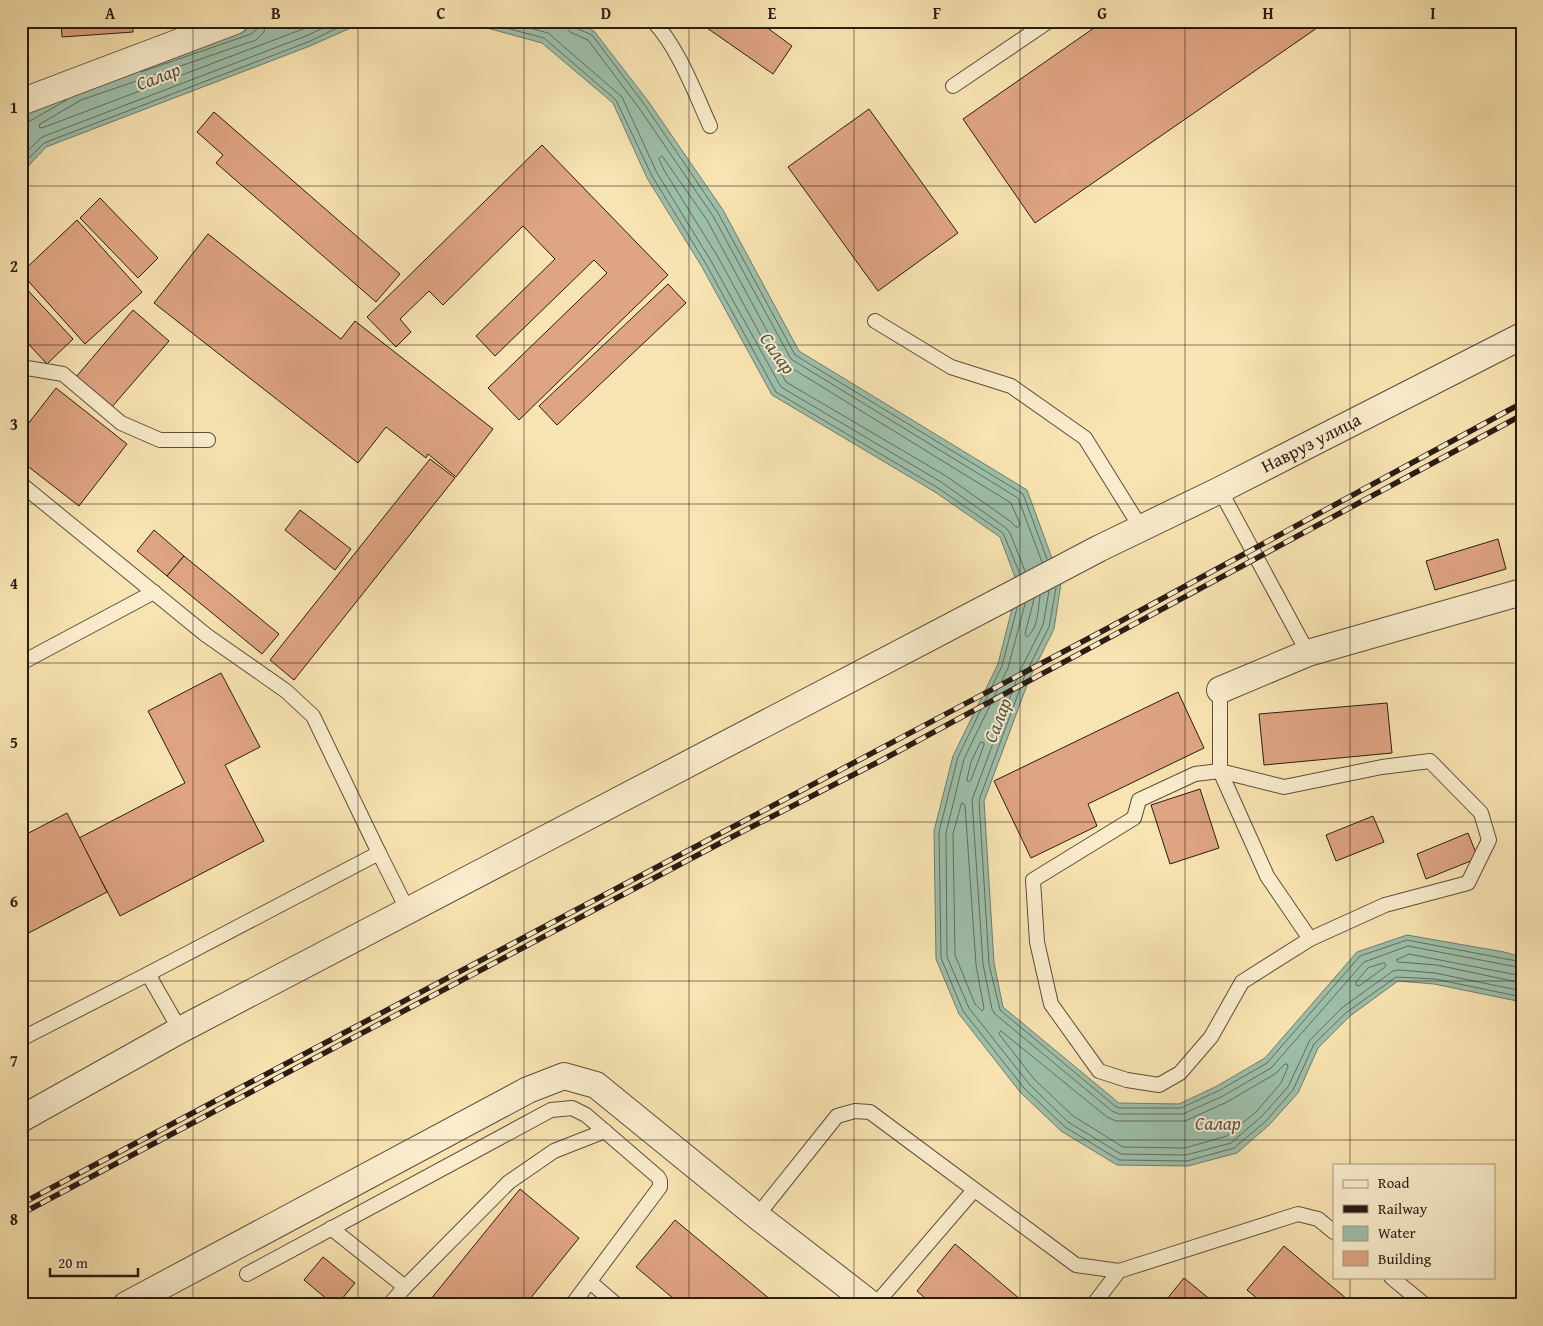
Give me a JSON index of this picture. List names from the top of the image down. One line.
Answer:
{"streets":{"street":["Навруз улица"]},"water":["Салар"],"legend":["Road","Railway","Water","Building"],"scale_bar":"20 m","grid":{"columns":["A","B","C","D","E","F","G","H","I"],"rows":["1","2","3","4","5","6","7","8"]}}
